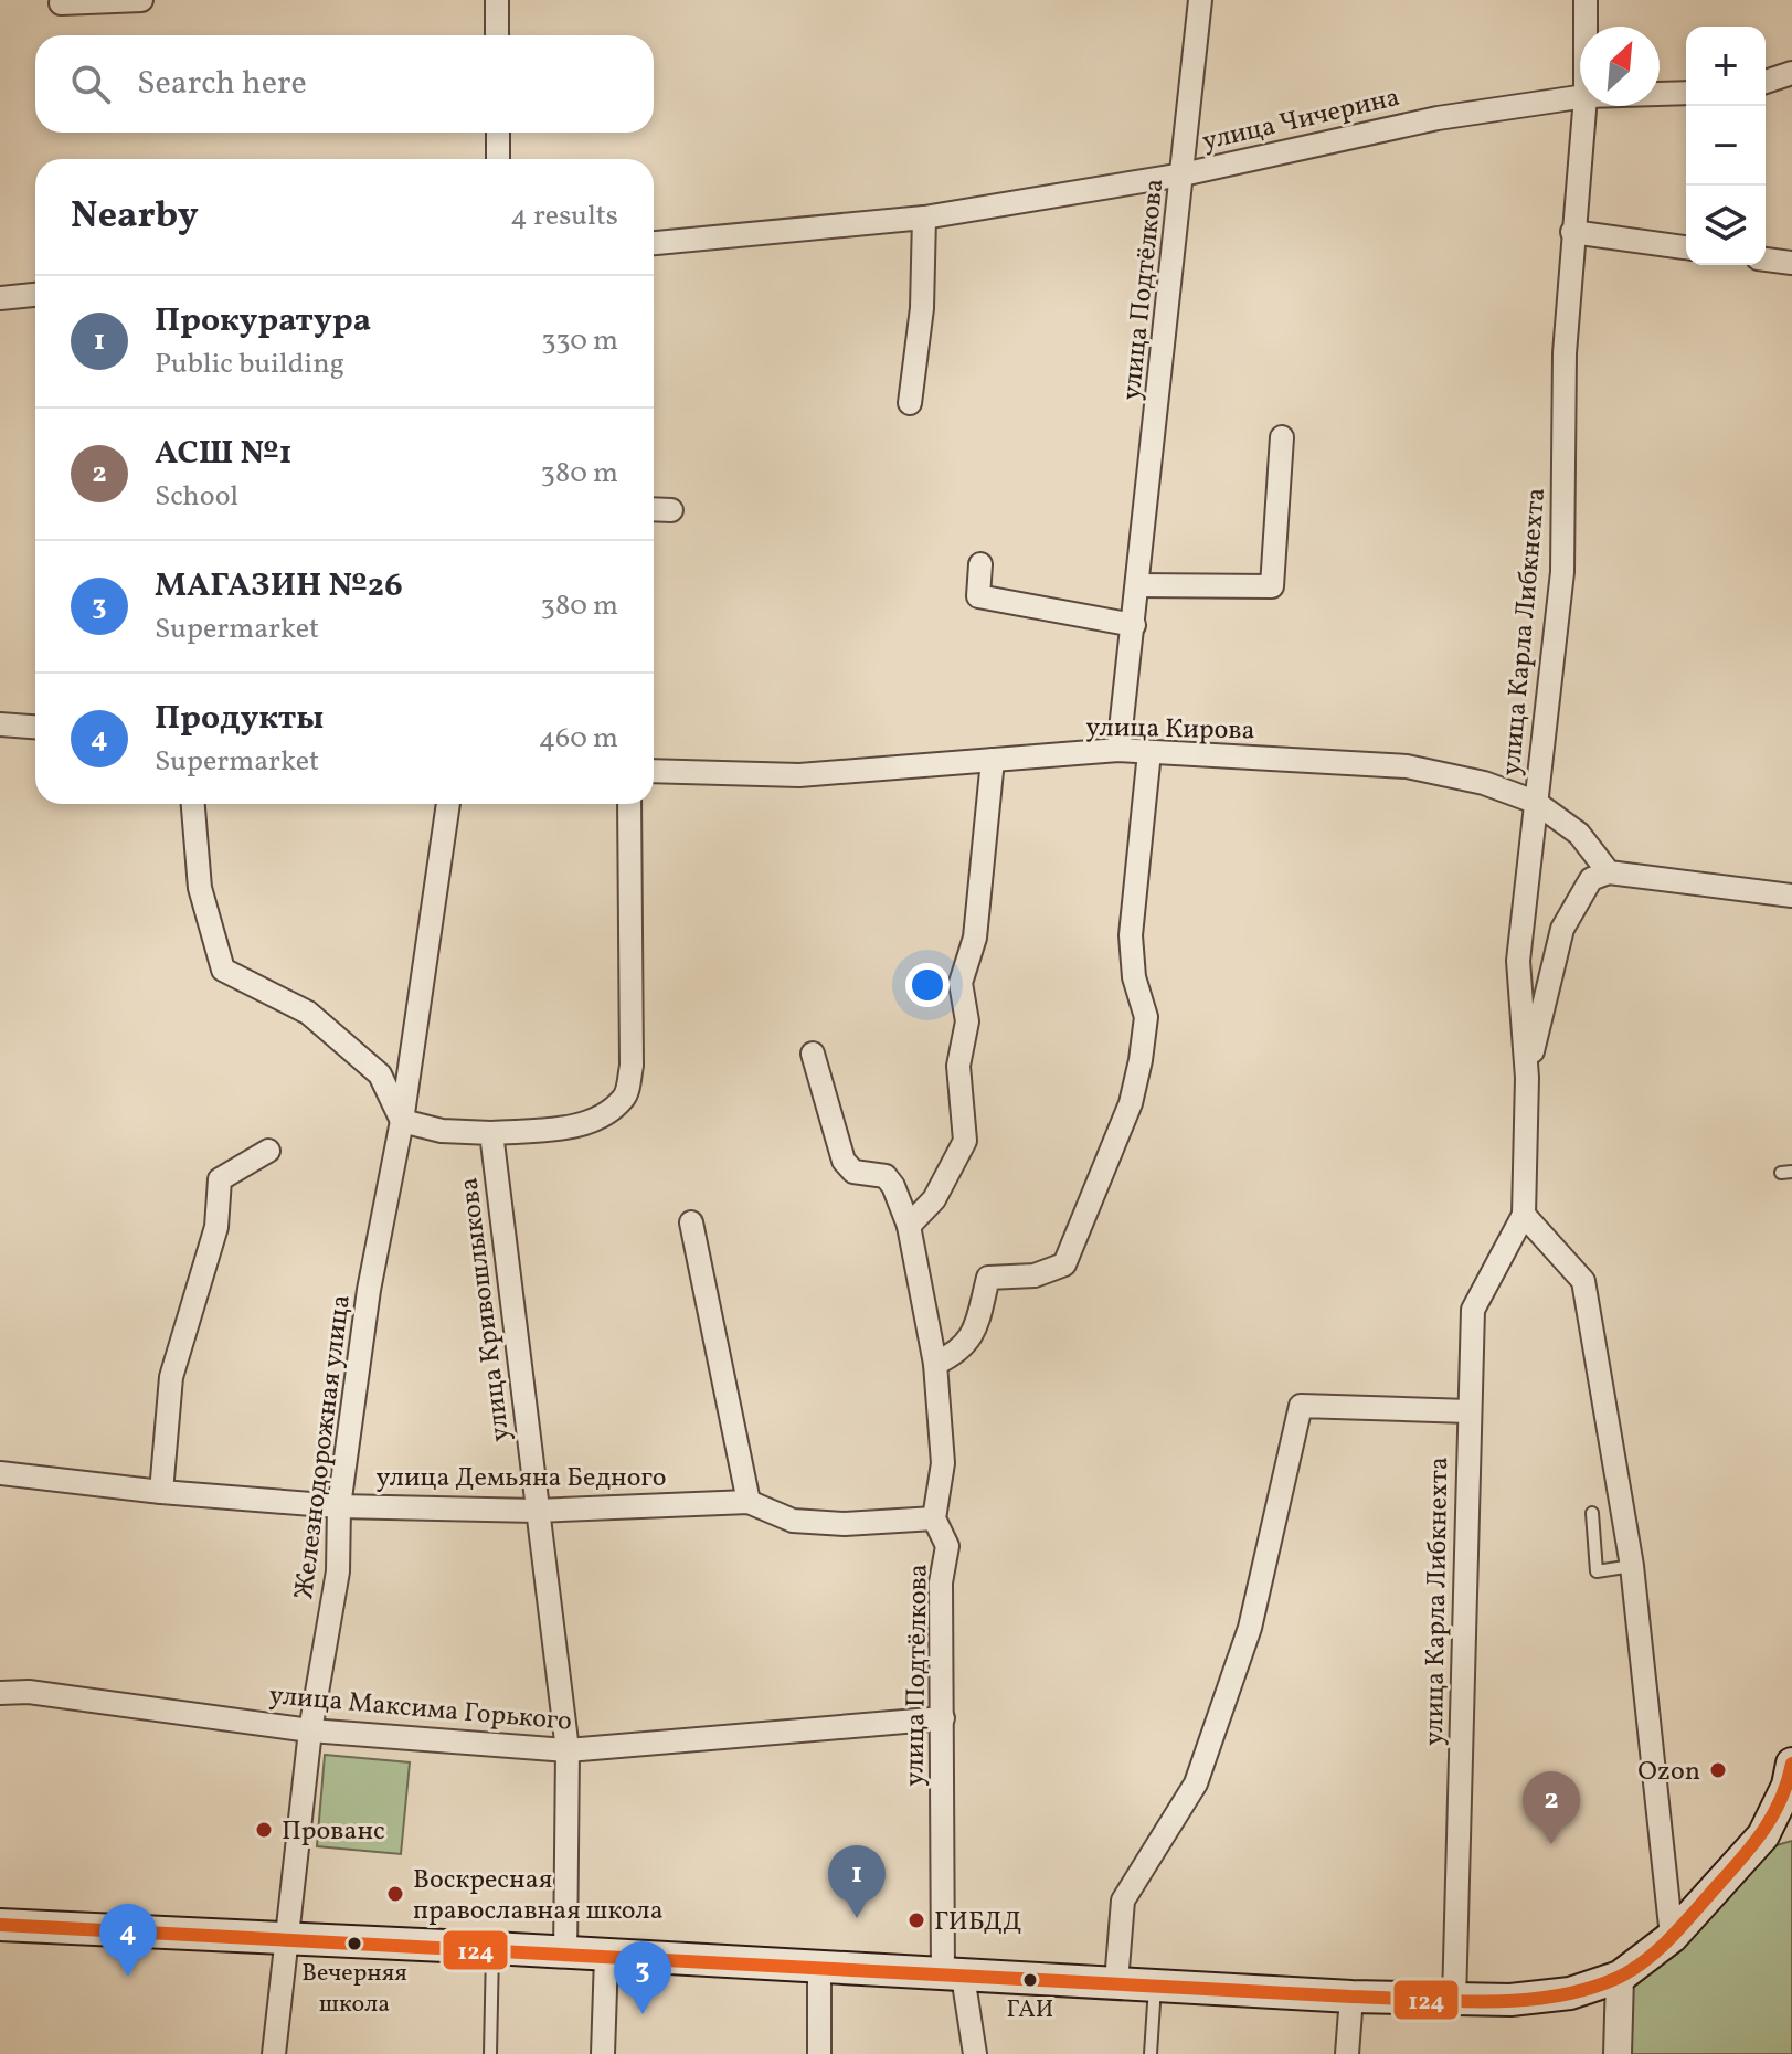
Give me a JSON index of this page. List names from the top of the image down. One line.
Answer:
{"streets":{"street":["улица Чичерина","улица Подтёлкова","улица Карла Либкнехта","улица Кирова","улица Кривошлыкова","Железнодорожная улица","улица Демьяна Бедного","улица Максима Горького"]},"crossings":[["улица Чичерина","улица Подтёлкова"],["улица Подтёлкова","улица Кирова"],["улица Подтёлкова","улица Демьяна Бедного"],["улица Подтёлкова","улица Максима Горького"],["улица Карла Либкнехта","улица Кирова"],["улица Кривошлыкова","улица Демьяна Бедного"],["улица Кривошлыкова","улица Максима Горького"],["Железнодорожная улица","улица Демьяна Бедного"],["Железнодорожная улица","улица Максима Горького"]],"places":["Ozon","Прованс","Воскресная православная школа","ГИБДД","Вечерняя школа","ГАИ"],"lines":["transit line 124"],"north":"top right","page":{"map_buttons":["+","−"],"search":"Search here","heading":["Nearby","4 results"],"list":[{"mark":"1","name":"Прокуратура","note":"Public building","value":"330 m"},{"mark":"2","name":"АСШ №1","note":"School","value":"380 m"},{"mark":"3","name":"МАГАЗИН №26","note":"Supermarket","value":"380 m"},{"mark":"4","name":"Продукты","note":"Supermarket","value":"460 m"}],"pins":["2","1","4","3"]}}
